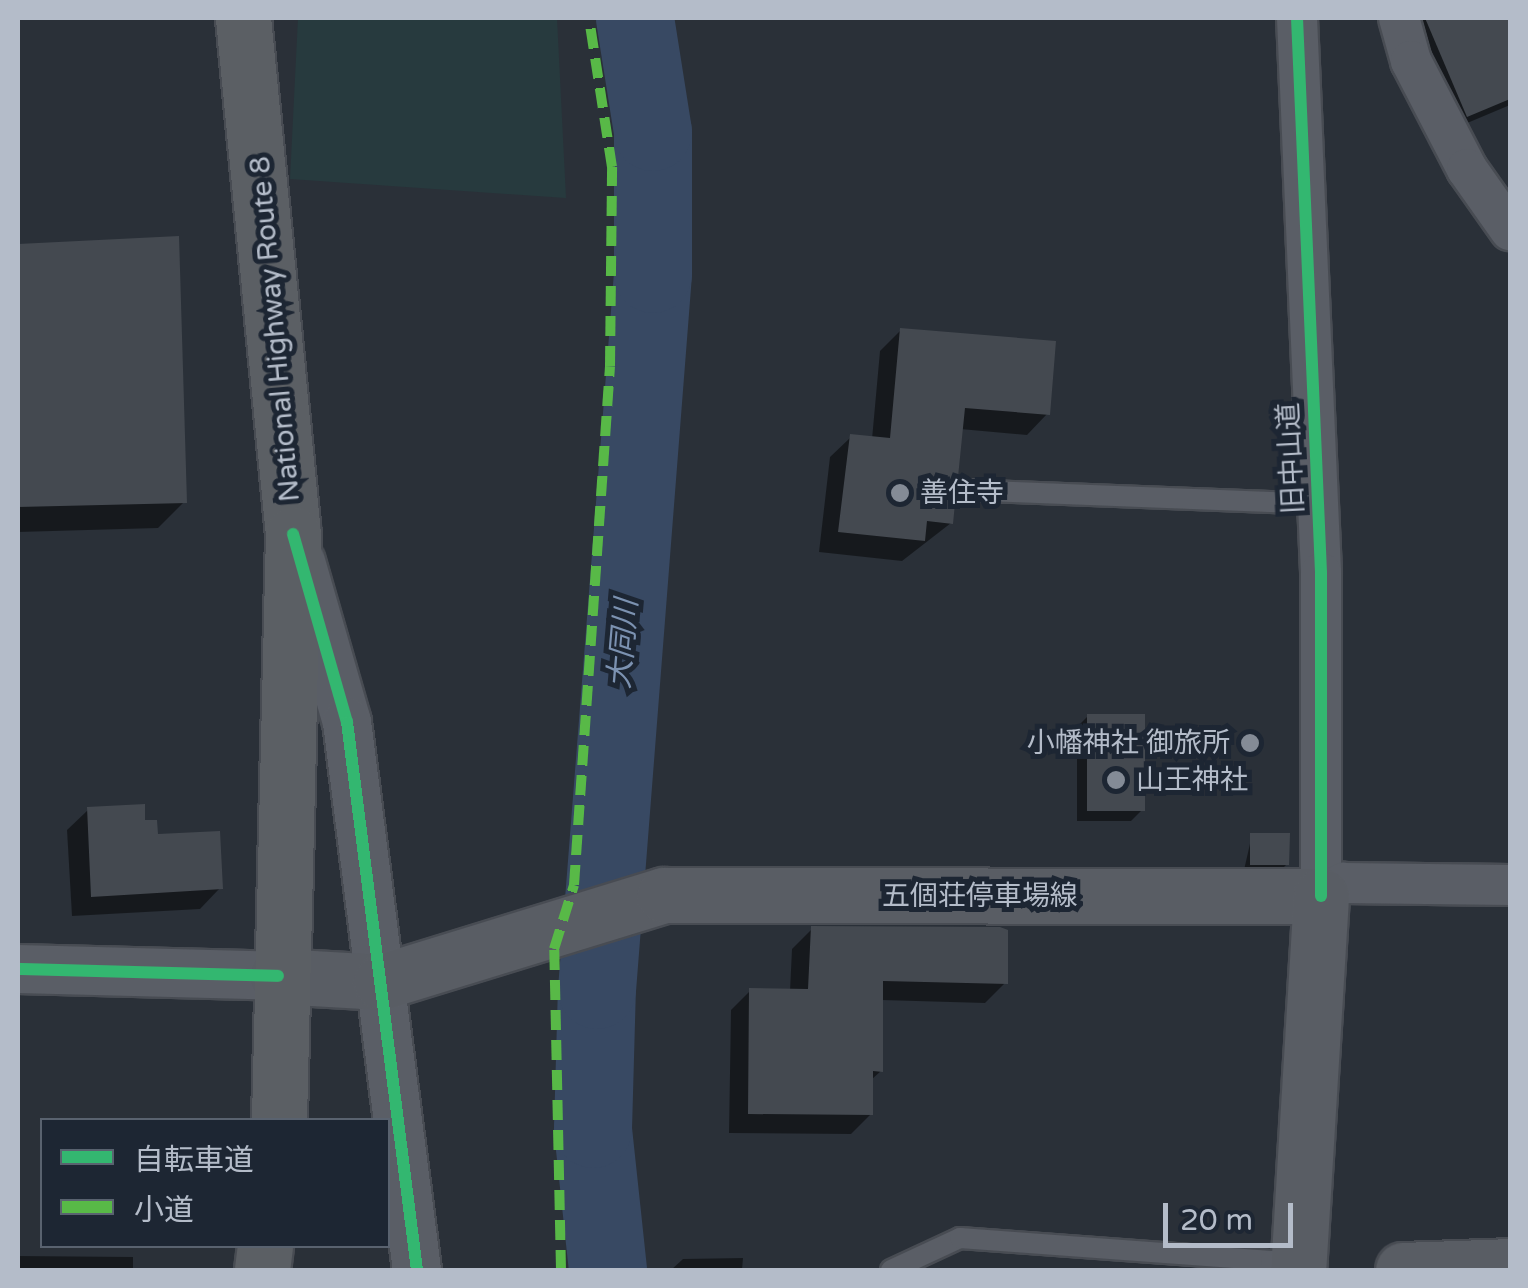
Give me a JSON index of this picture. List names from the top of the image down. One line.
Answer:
{"streets":{"highway":["National Highway Route 8"],"main road":["五個荘停車場線"],"street":["旧中山道"]},"crossings":[["National Highway Route 8","五個荘停車場線"],["旧中山道","五個荘停車場線"]],"water":["大同川"],"places":["善住寺","小幡神社 御旅所","山王神社"],"legend":["自転車道","小道"],"scale_bar":"20 m"}
